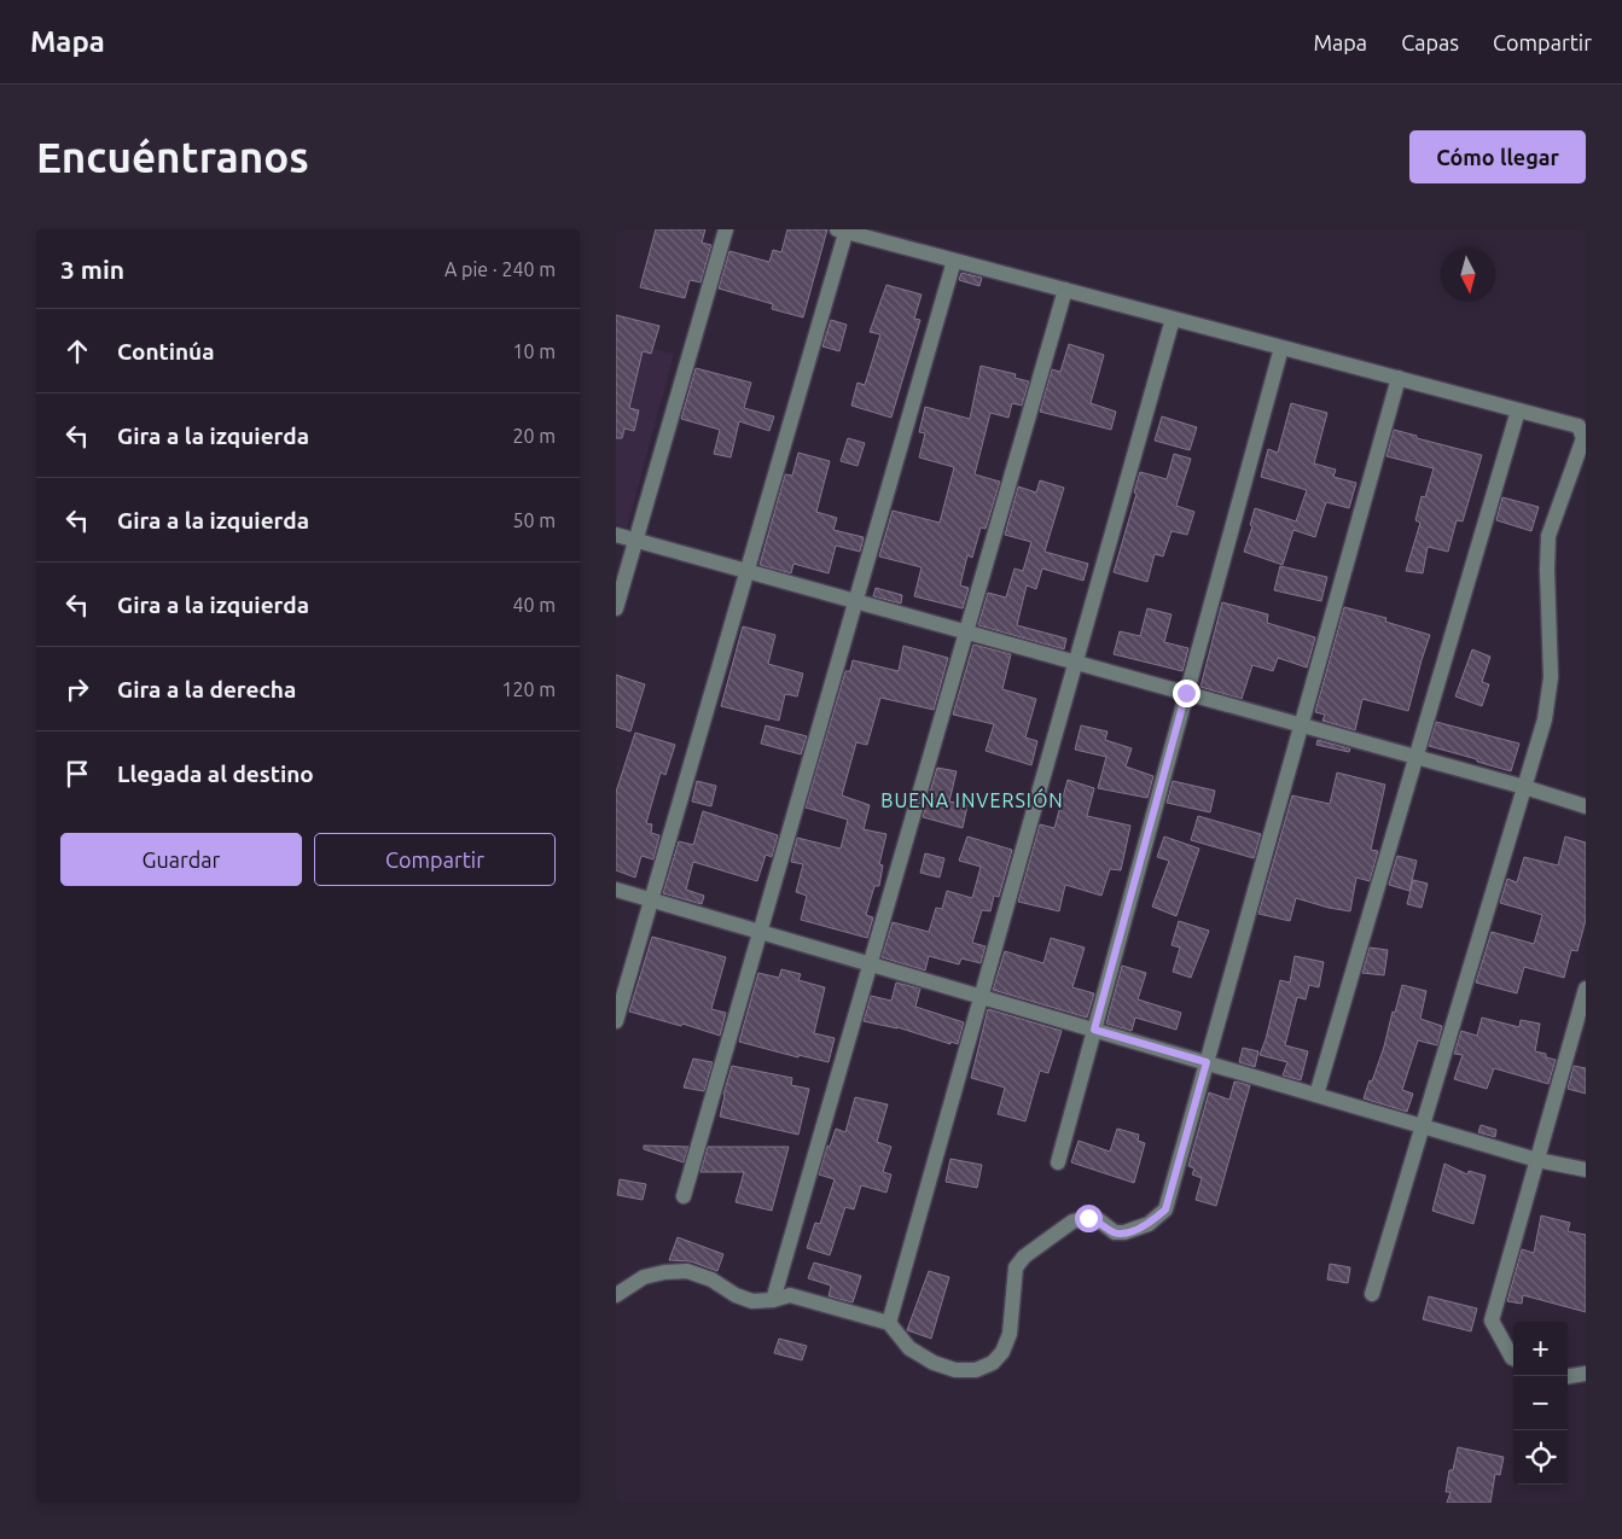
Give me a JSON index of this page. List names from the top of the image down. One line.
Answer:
{"districts":["BUENA INVERSIÓN"],"north":"bottom","page":{"header":"Mapa","nav":["Mapa","Capas","Compartir"],"buttons":["Cómo llegar",["Guardar","Compartir"]],"title":"Encuéntranos","heading":["3 min","A pie · 240 m"],"list":[["Continúa","10 m"],["Gira a la izquierda","20 m"],["Gira a la izquierda","50 m"],["Gira a la izquierda","40 m"],["Gira a la derecha","120 m"],"Llegada al destino"],"map_buttons":["+","−"]}}
